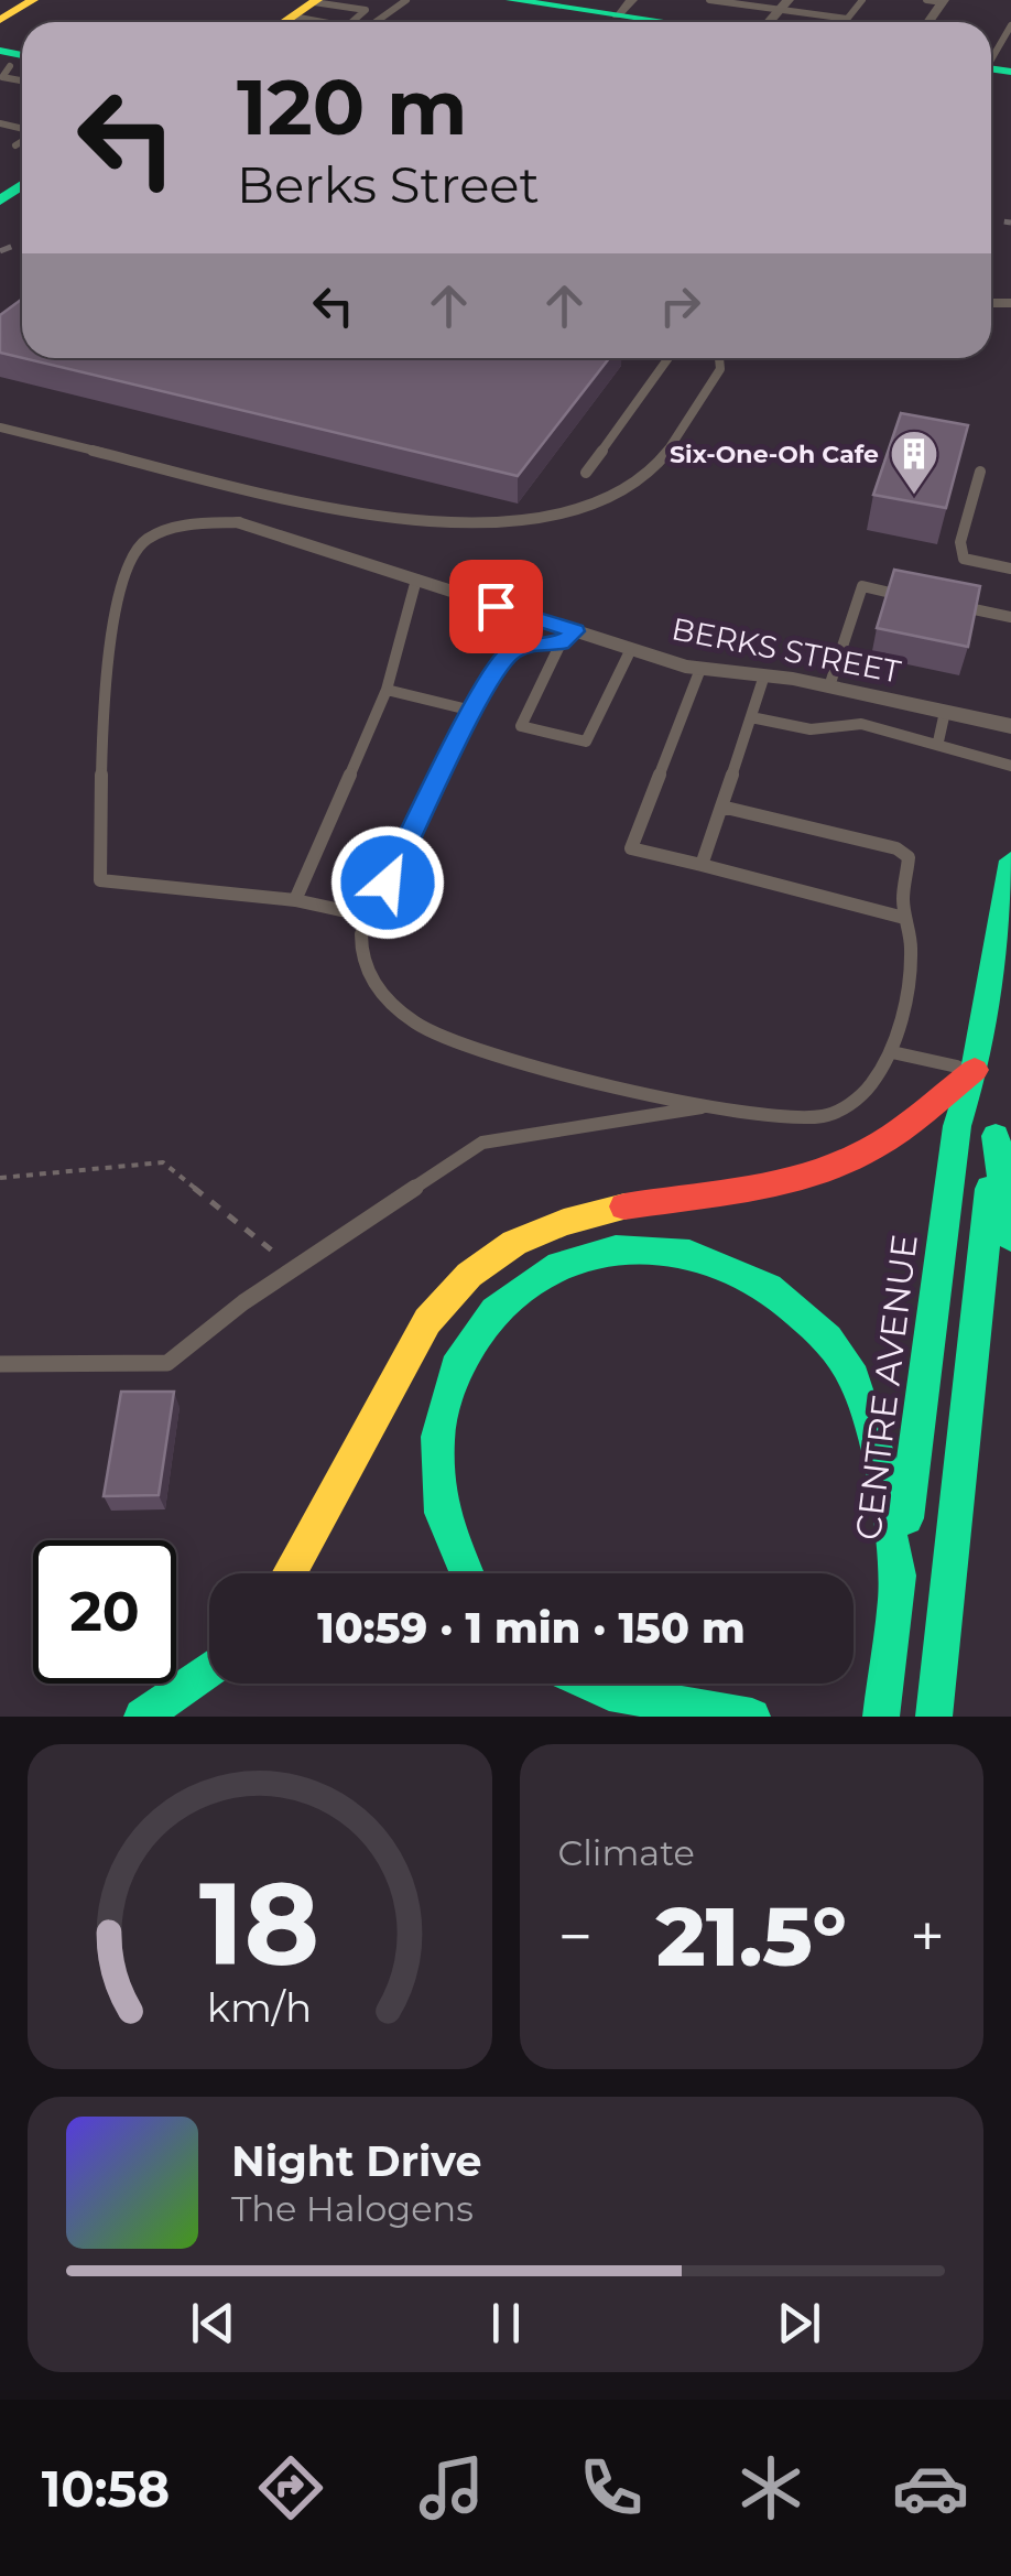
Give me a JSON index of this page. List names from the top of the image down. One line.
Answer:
{"streets":{"main road":["CENTRE AVENUE"],"street":["BERKS STREET"]},"places":{"building":["Six-One-Oh Cafe"]},"page":{"turn":["120 m","Berks Street"],"limit":"20","trip":"10:59 · 1 min · 150 m","tile":"Climate","heat":["−","21.5°","+"],"song":["Night Drive","The Halogens"],"tabs":"10:58","gauge":["18","km/h"]}}
